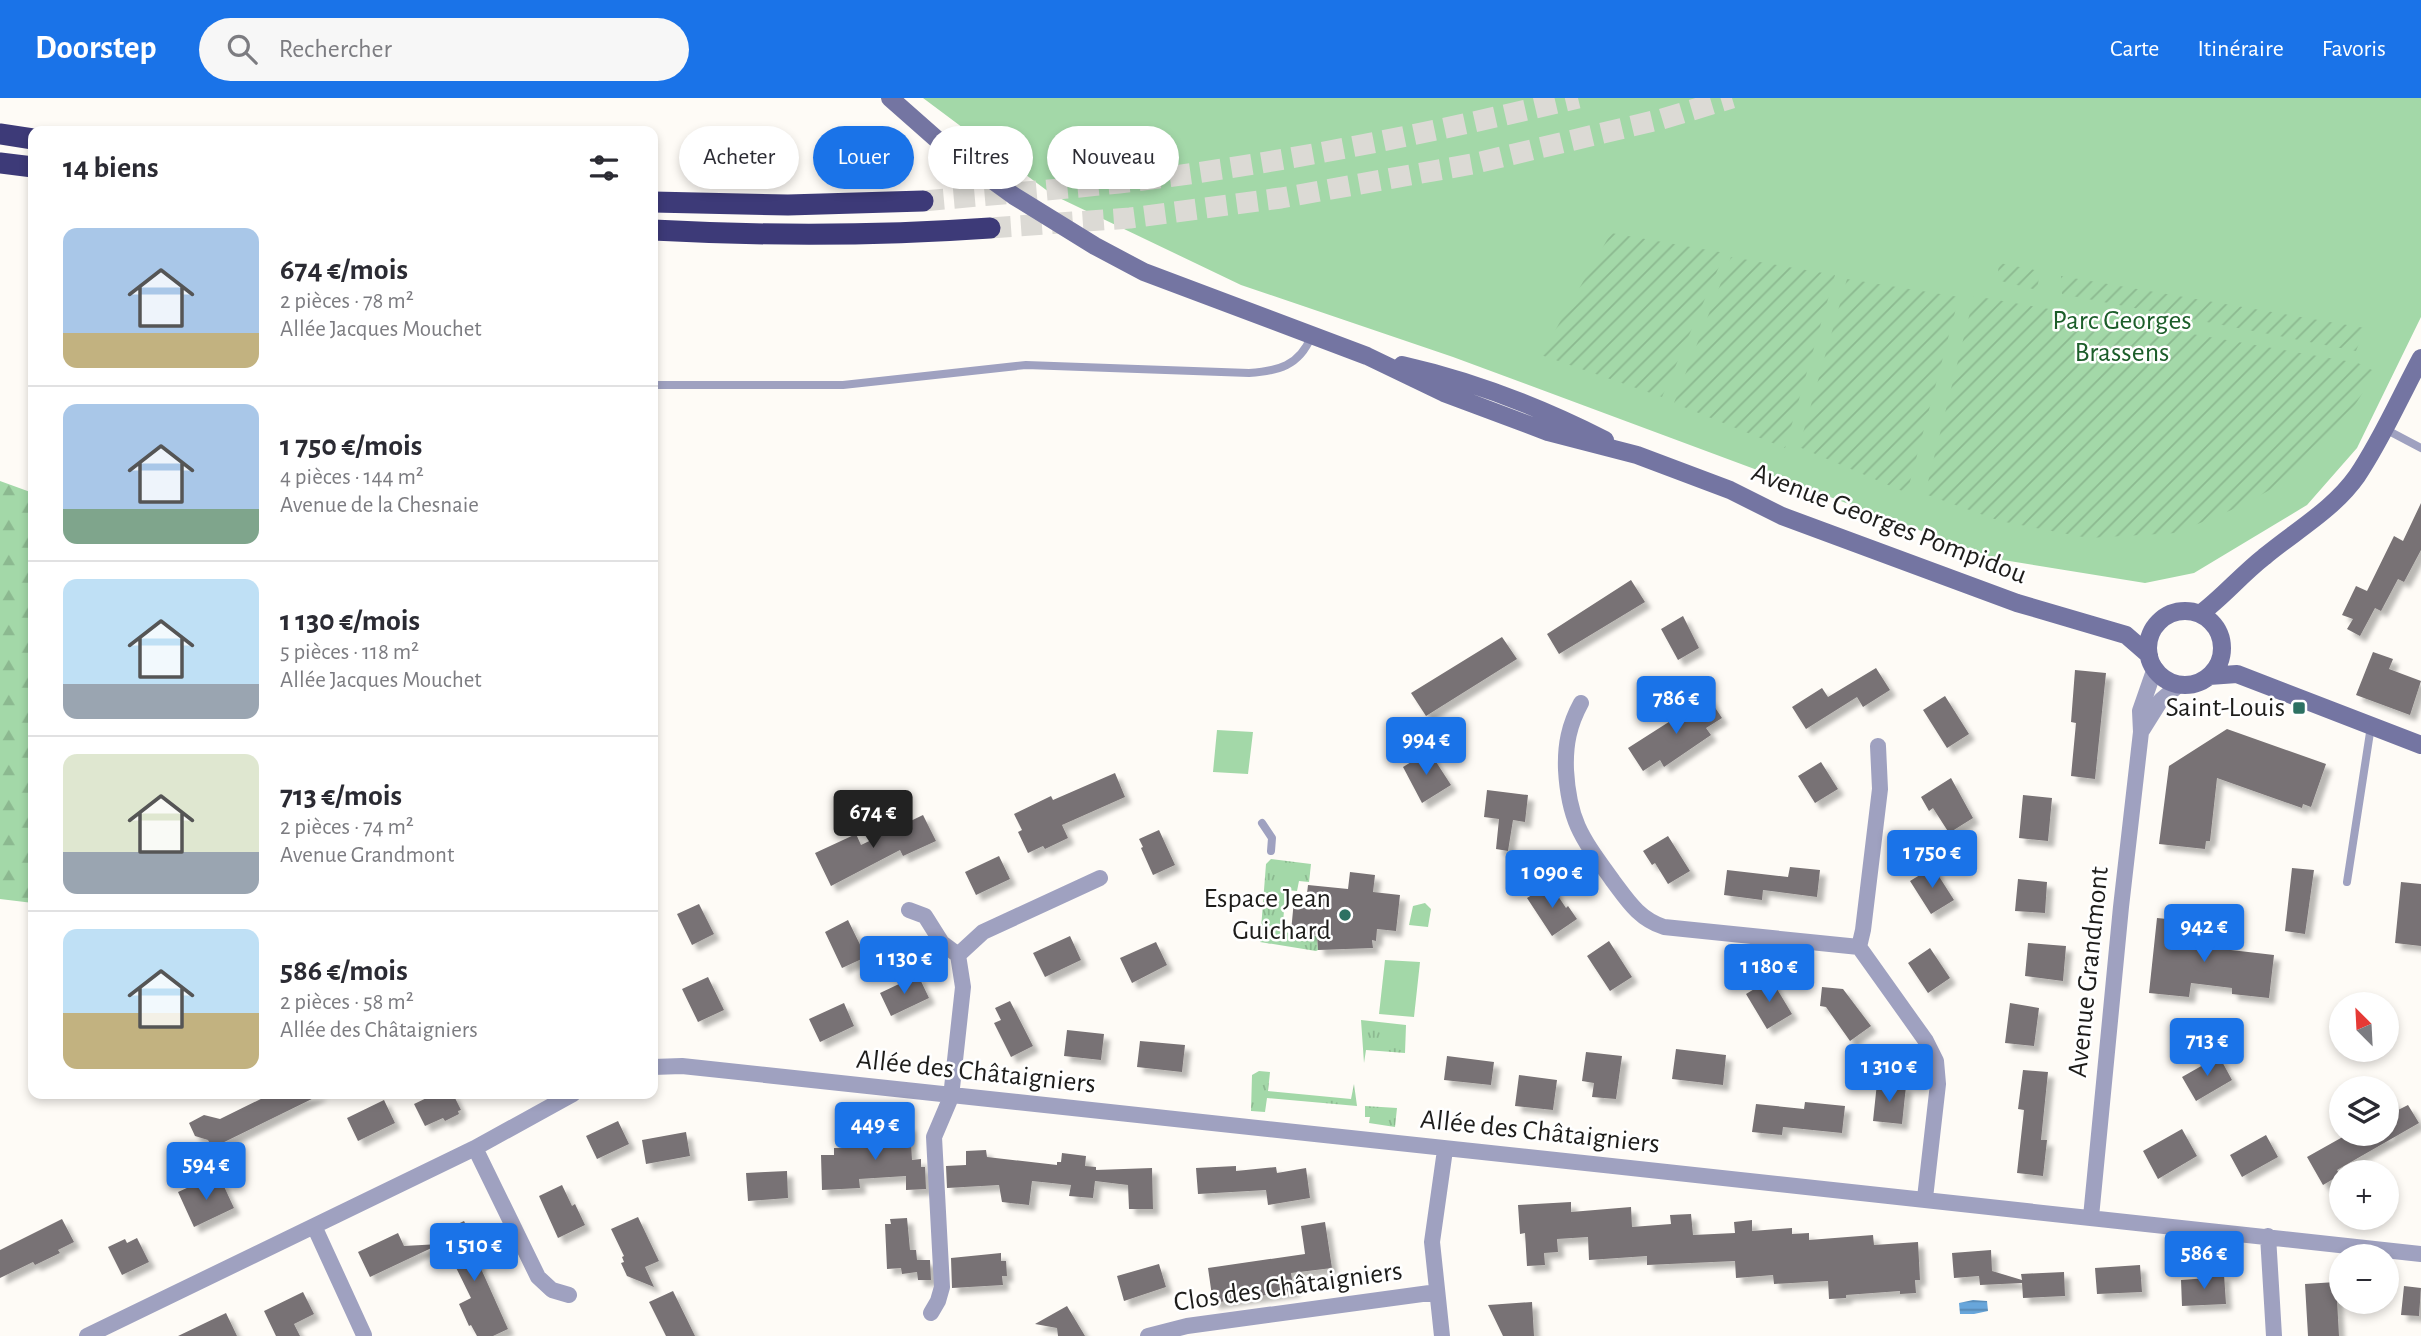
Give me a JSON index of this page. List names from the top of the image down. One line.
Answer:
{"streets":{"street":["Avenue Georges Pompidou","Avenue Grandmont","Allée des Châtaigniers","Clos des Châtaigniers"]},"crossings":[["Avenue Georges Pompidou","Avenue Grandmont"],["Avenue Grandmont","Allée des Châtaigniers"]],"parks":["Parc Georges Brassens"],"places":{"transit":["Saint-Louis"],"other":["Espace Jean Guichard"]},"north":"top left","page":{"header":"Doorstep","search":"Rechercher","nav":["Carte","Itinéraire","Favoris"],"chip":["Acheter","Louer","Filtres","Nouveau"],"heading":"14 biens","list":[{"name":"674 €/mois","note":"2 pièces · 78 m² · Allée Jacques Mouchet"},{"name":"1 750 €/mois","note":"4 pièces · 144 m² · Avenue de la Chesnaie"},{"name":"1 130 €/mois","note":"5 pièces · 118 m² · Allée Jacques Mouchet"},{"name":"713 €/mois","note":"2 pièces · 74 m² · Avenue Grandmont"},{"name":"586 €/mois","note":"2 pièces · 58 m² · Allée des Châtaigniers"}],"price":["786 €","994 €","674 €","1 750 €","1 090 €","942 €","1 130 €","1 180 €","713 €","1 310 €","449 €","594 €","1 510 €","586 €"],"map_buttons":["+","−"]}}
